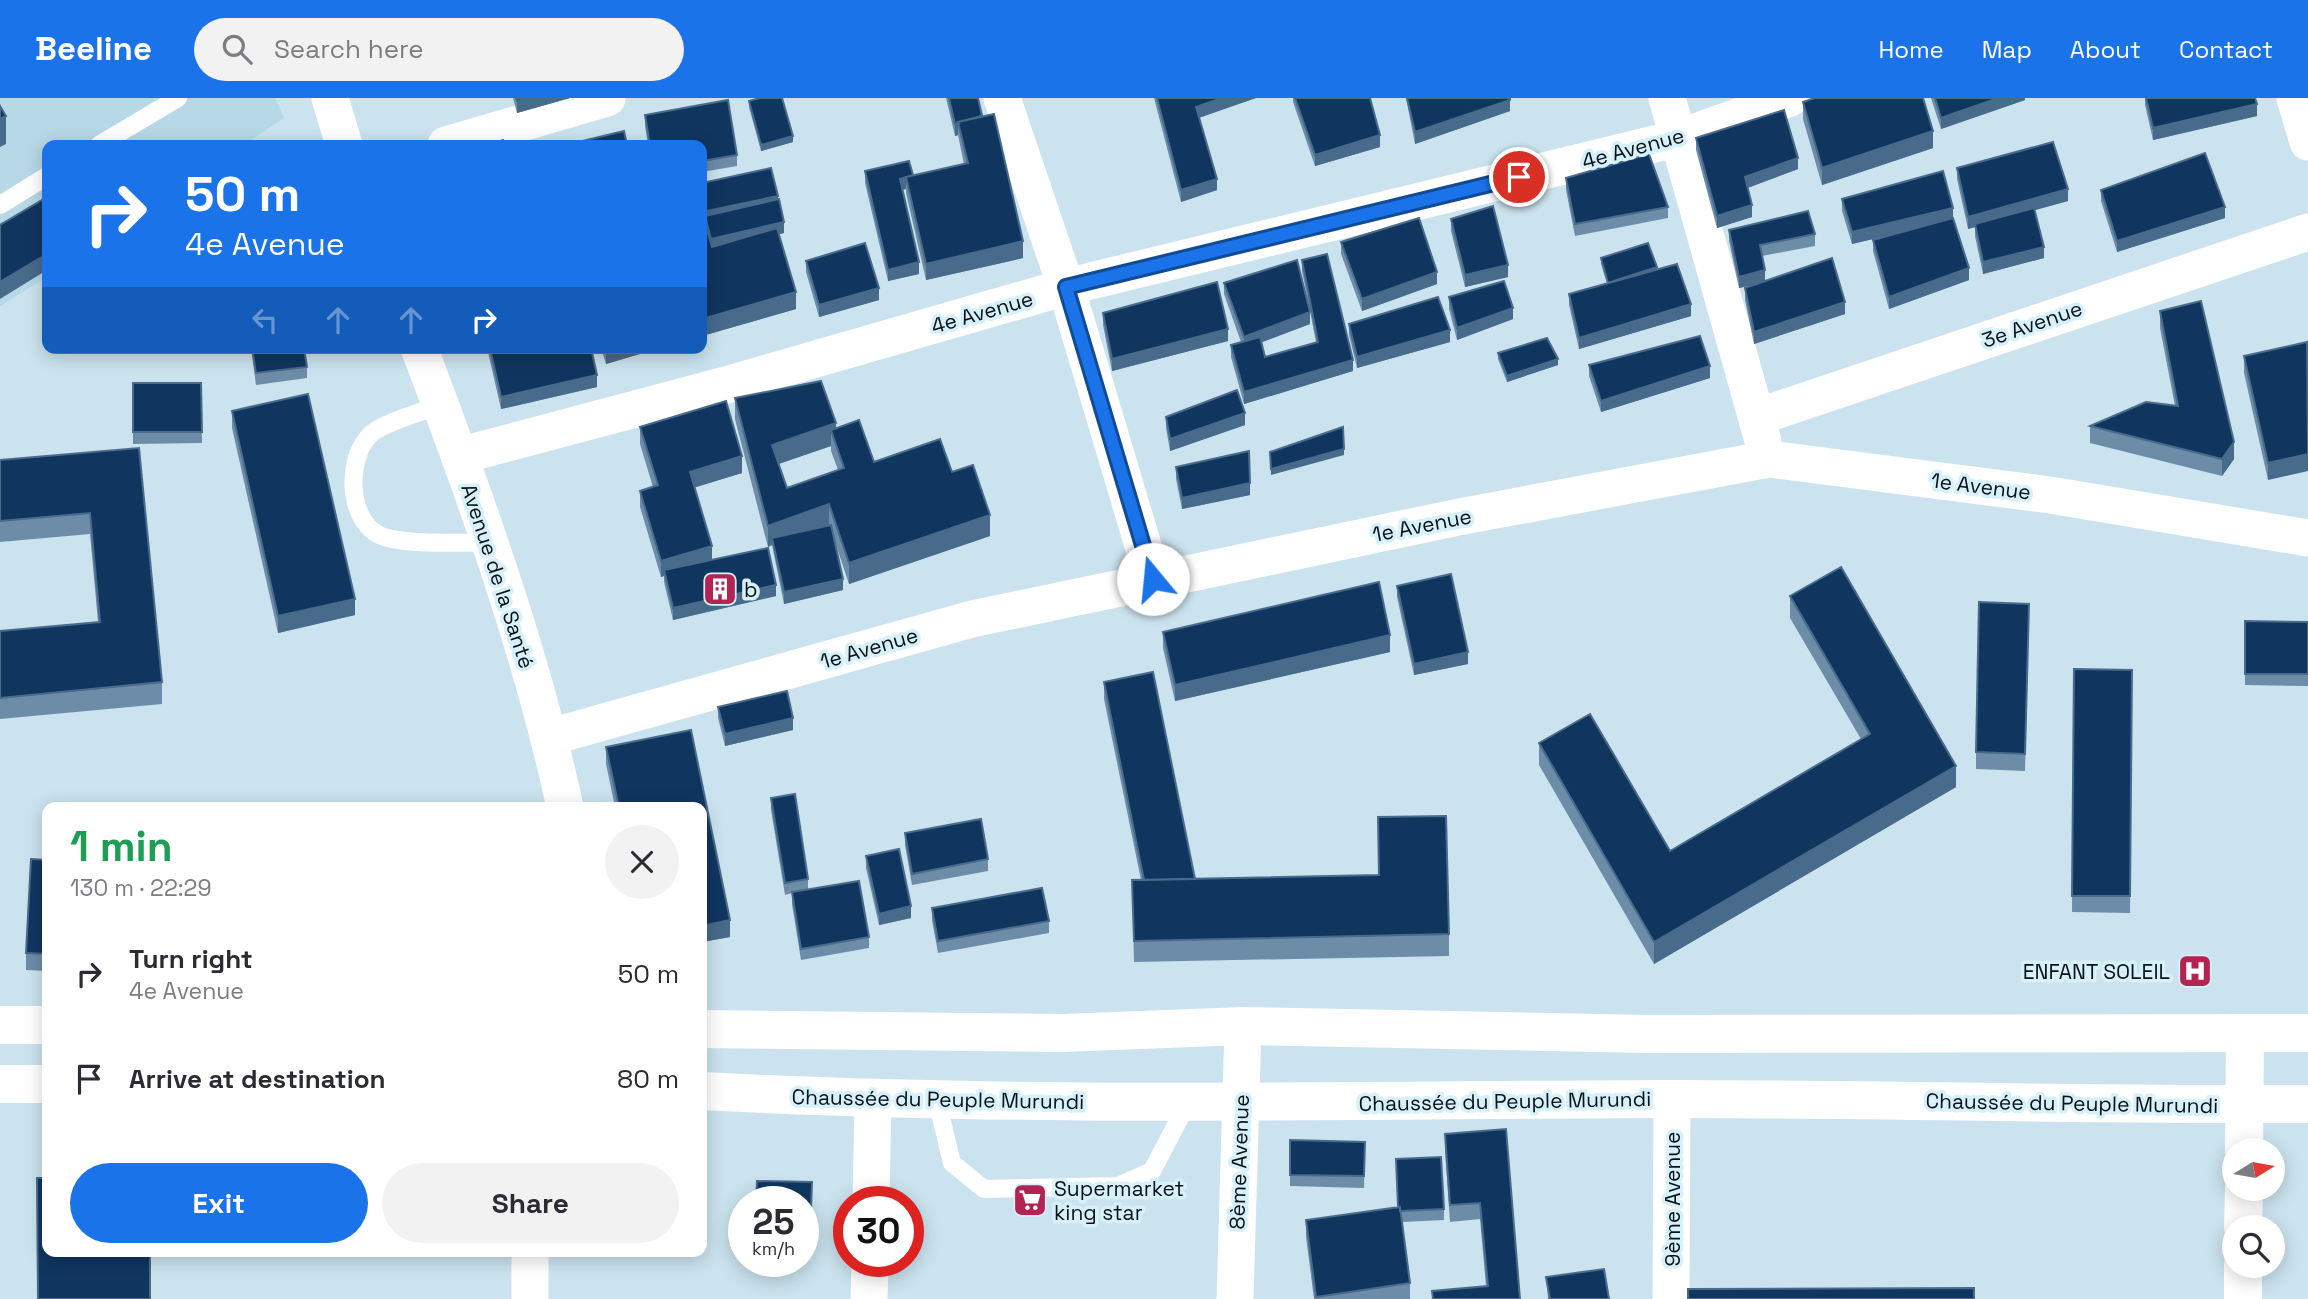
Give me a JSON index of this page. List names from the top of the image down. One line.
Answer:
{"streets":{"main road":["Chaussée du Peuple Murundi"],"street":["4e Avenue","3e Avenue","1e Avenue","Avenue de la Santé","8ème Avenue","9ème Avenue"]},"crossings":[["4e Avenue","Avenue de la Santé"],["1e Avenue","Avenue de la Santé"],["Chaussée du Peuple Murundi","8ème Avenue"],["Chaussée du Peuple Murundi","9ème Avenue"]],"places":{"building":["b"],"hospital":["ENFANT SOLEIL"],"supermarket":["Supermarket king star"]},"north":"right","page":{"header":"Beeline","search":"Search here","nav":["Home","Map","About","Contact"],"turn":["50 m","4e Avenue"],"heading":["1 min","130 m · 22:29"],"list":[{"name":"Turn right","note":"4e Avenue","value":"50 m"},{"name":"Arrive at destination","value":"80 m"}],"buttons":["Exit","Share"],"speed":"25 km/h","limit":"30"}}
